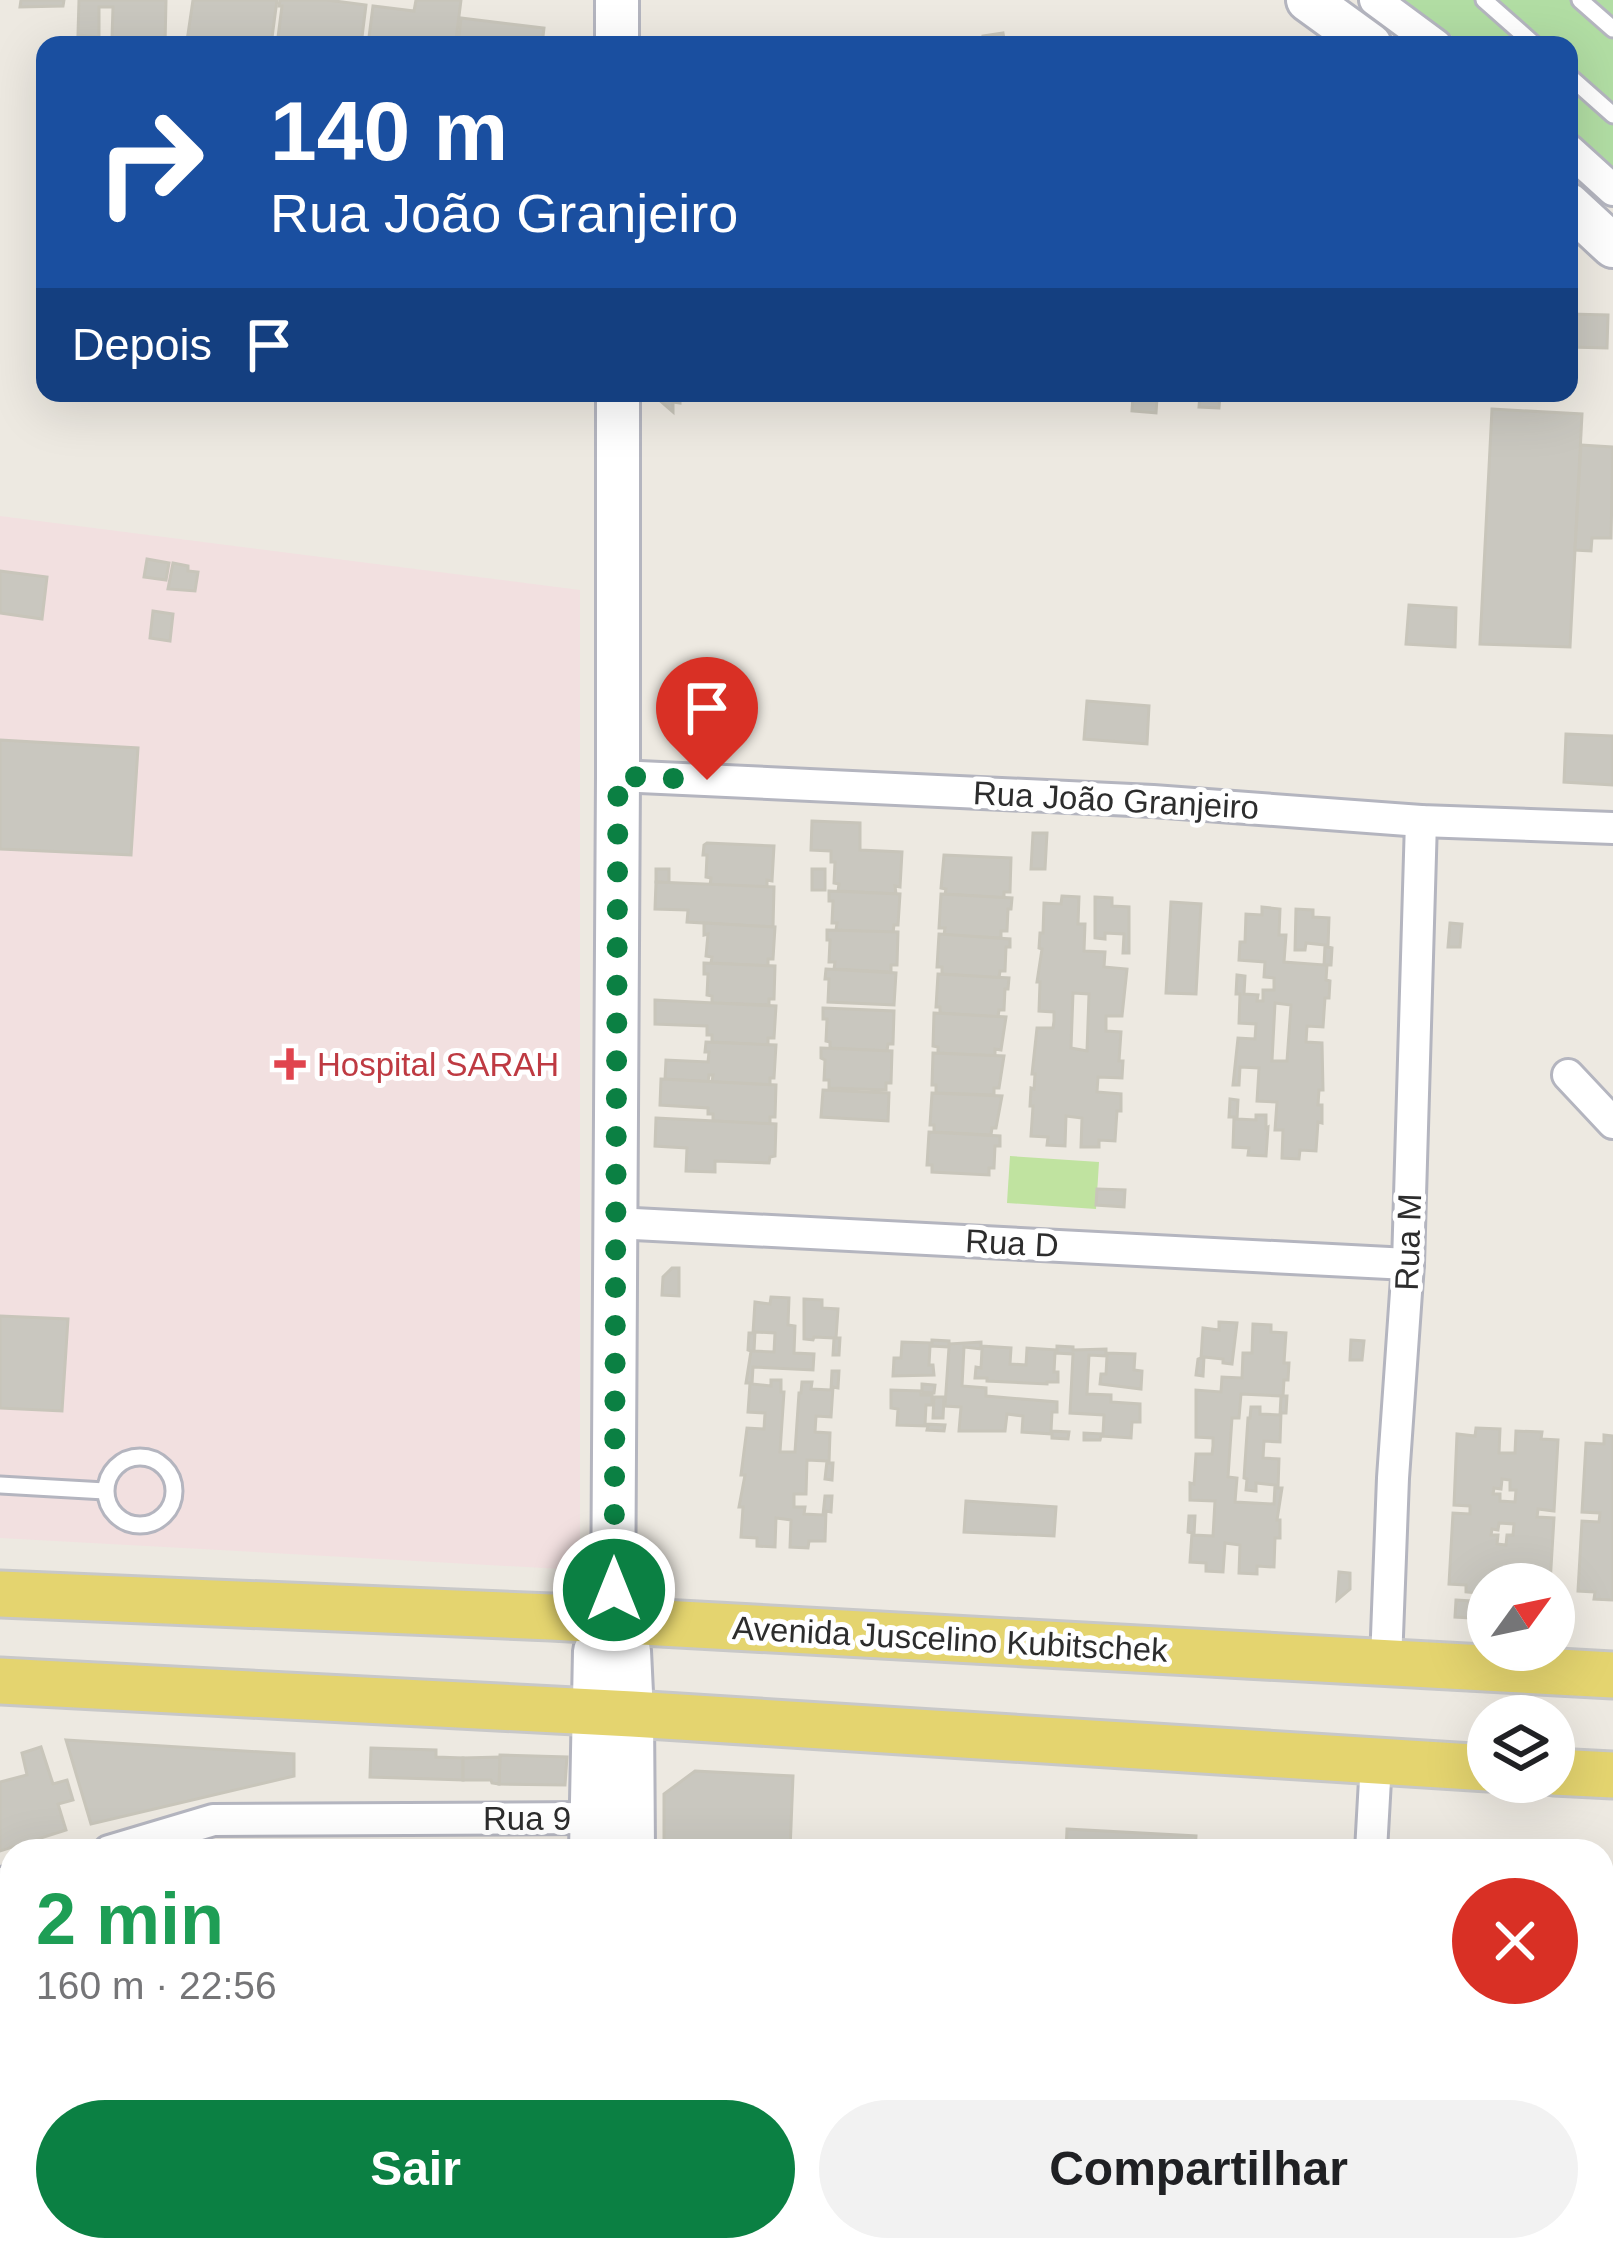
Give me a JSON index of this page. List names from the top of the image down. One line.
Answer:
{"streets":{"main road":["Avenida Juscelino Kubitschek"],"street":["Rua João Granjeiro","Rua M","Rua D","Rua 9"]},"crossings":[["Rua João Granjeiro","Rua M"],["Rua M","Rua D"],["Rua M","Avenida Juscelino Kubitschek"]],"places":{"health":["Hospital SARAH"]},"north":"top right","page":{"turn":["140 m","Rua João Granjeiro"],"then":"Depois","heading":["2 min","160 m · 22:56"],"buttons":["Sair","Compartilhar"]}}
